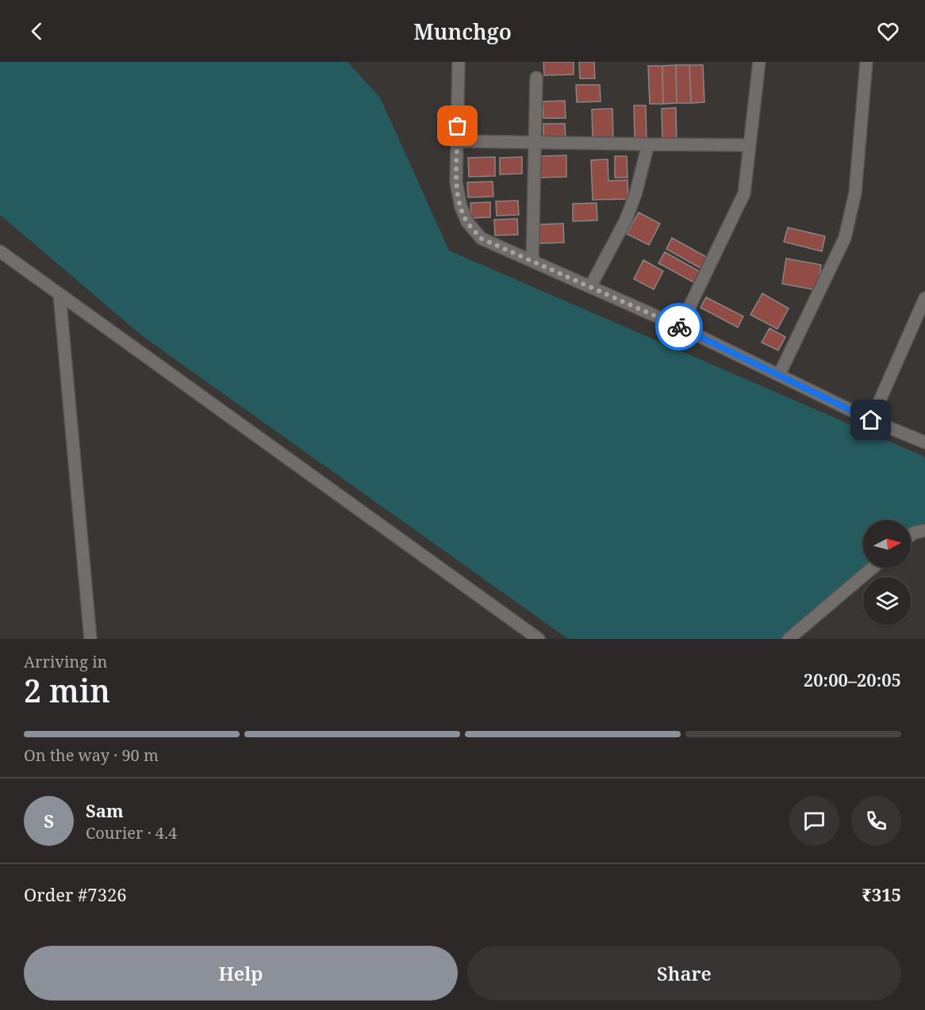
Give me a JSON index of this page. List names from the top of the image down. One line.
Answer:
{"north":"right","page":{"header":"Munchgo","heading":["2 min","Arriving in","20:00–20:05"],"panel":["Sam","Courier · 4.4","Order #7326","₹315"],"bar":"On the way · 90 m","round":"S","buttons":["Help","Share"]}}
